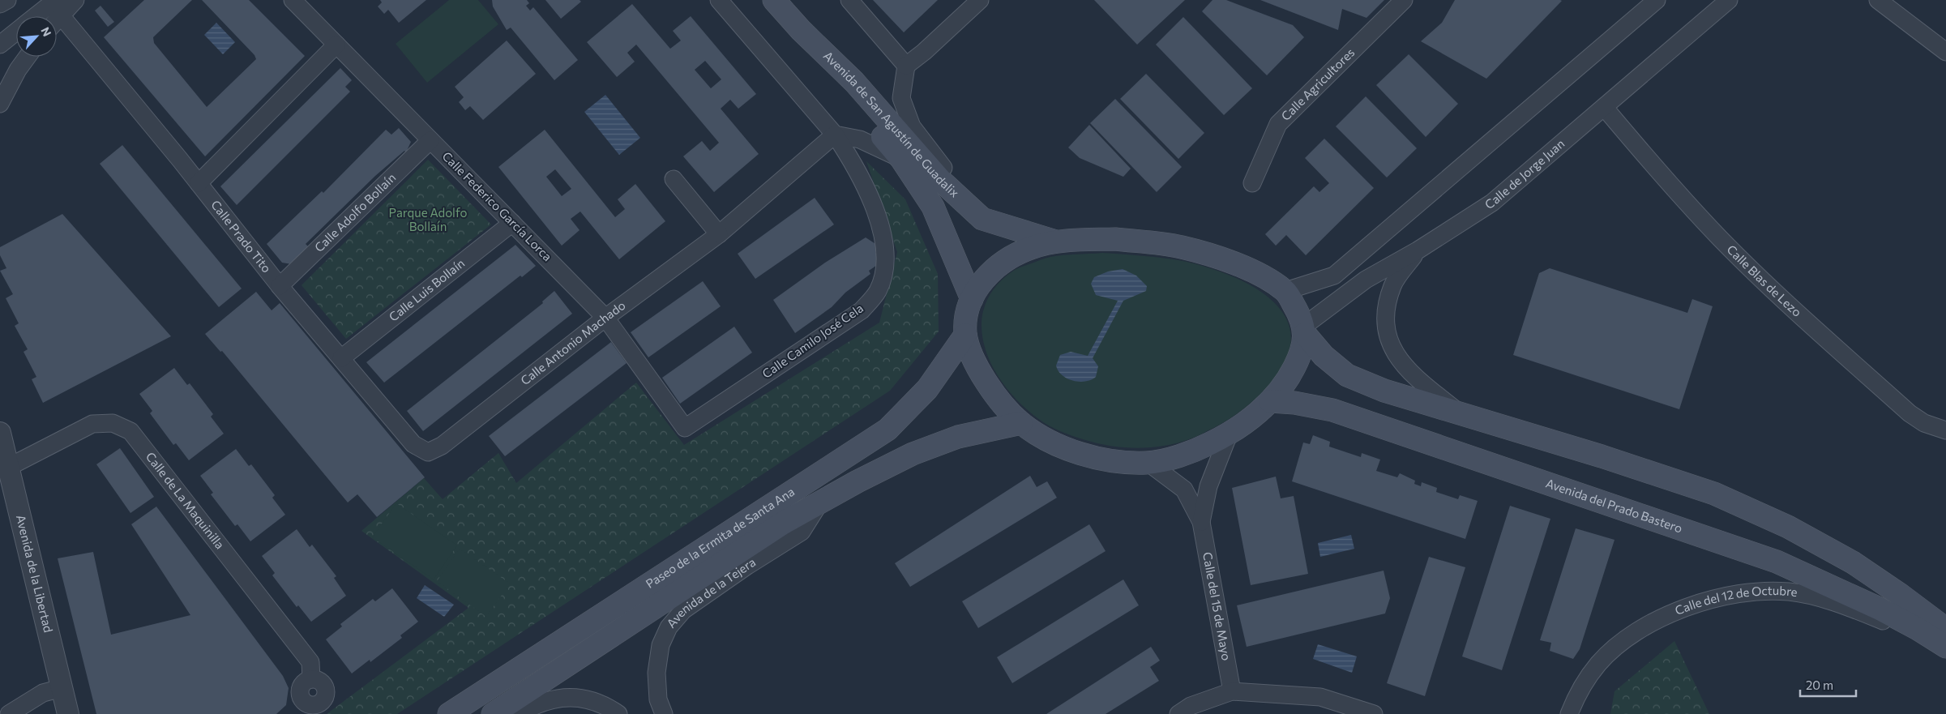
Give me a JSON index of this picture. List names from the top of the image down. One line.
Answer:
{"streets":{"main road":["Avenida de San Agustín de Guadalix","Avenida del Prado Bastero","Paseo de la Ermita de Santa Ana"],"street":["Calle Agricultores","Calle de Jorge Juan","Calle Federico García Lorca","Calle Adolfo Bollaín","Calle Prado Tito","Calle Blas de Lezo","Calle Luis Bollaín","Calle Camilo José Cela","Calle Antonio Machado","Calle de La Maquinilla","Avenida de la Libertad","Avenida de la Tejera","Calle del 12 de Octubre","Calle del 15 de Mayo"]},"crossings":[["Avenida de San Agustín de Guadalix","Calle Camilo José Cela"],["Avenida de San Agustín de Guadalix","Calle Antonio Machado"],["Calle de Jorge Juan","Calle Blas de Lezo"],["Calle Federico García Lorca","Calle Adolfo Bollaín"],["Calle Federico García Lorca","Calle Luis Bollaín"],["Calle Federico García Lorca","Calle Camilo José Cela"],["Calle Federico García Lorca","Calle Antonio Machado"],["Calle Adolfo Bollaín","Calle Prado Tito"],["Calle Prado Tito","Calle Luis Bollaín"],["Calle Prado Tito","Calle Antonio Machado"],["Calle Camilo José Cela","Calle Antonio Machado"],["Calle de La Maquinilla","Avenida de la Libertad"],["Avenida del Prado Bastero","Calle del 12 de Octubre"],["Paseo de la Ermita de Santa Ana","Avenida de la Tejera"]],"parks":["Parque Adolfo Bollaín"],"scale_bar":"20 m","north":"top right"}
